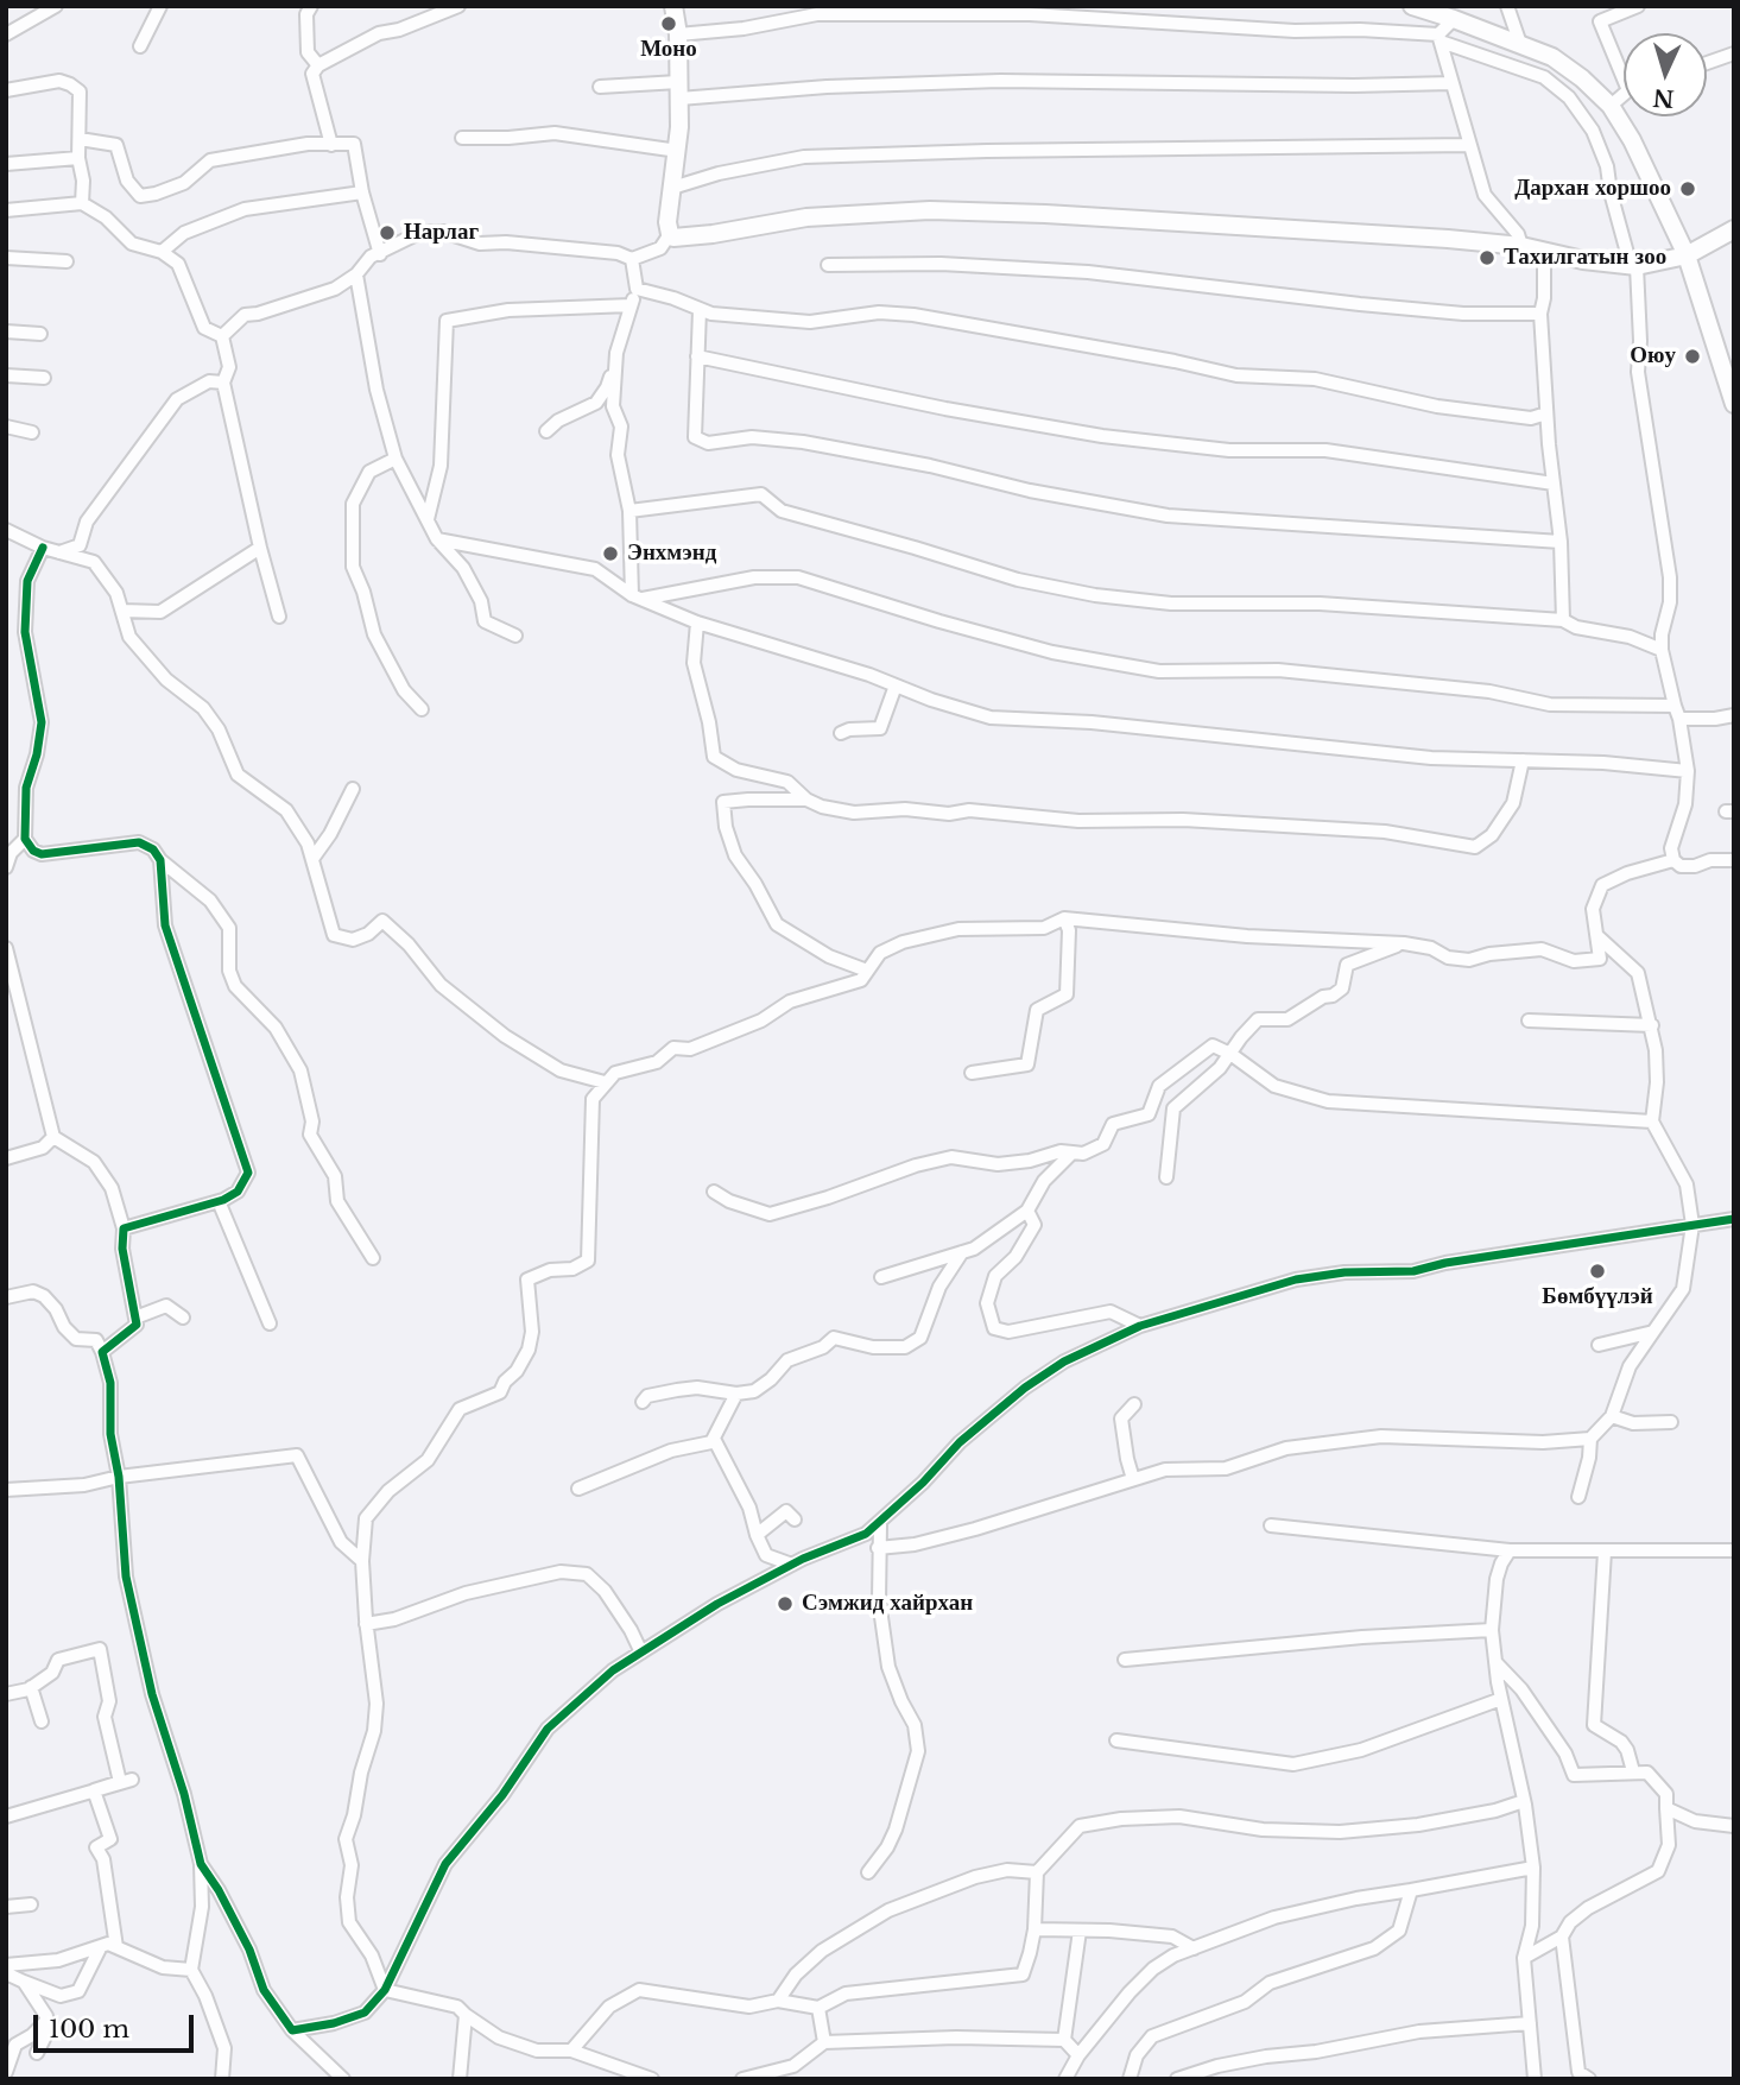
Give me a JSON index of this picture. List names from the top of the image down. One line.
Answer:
{"places":["Моно","Дархан хоршоо","Нарлаг","Тахилгатын зоо","Оюу","Энхмэнд","Бөмбүүлэй","Сэмжид хайрхан"],"scale_bar":"100 m","north":"bottom"}
